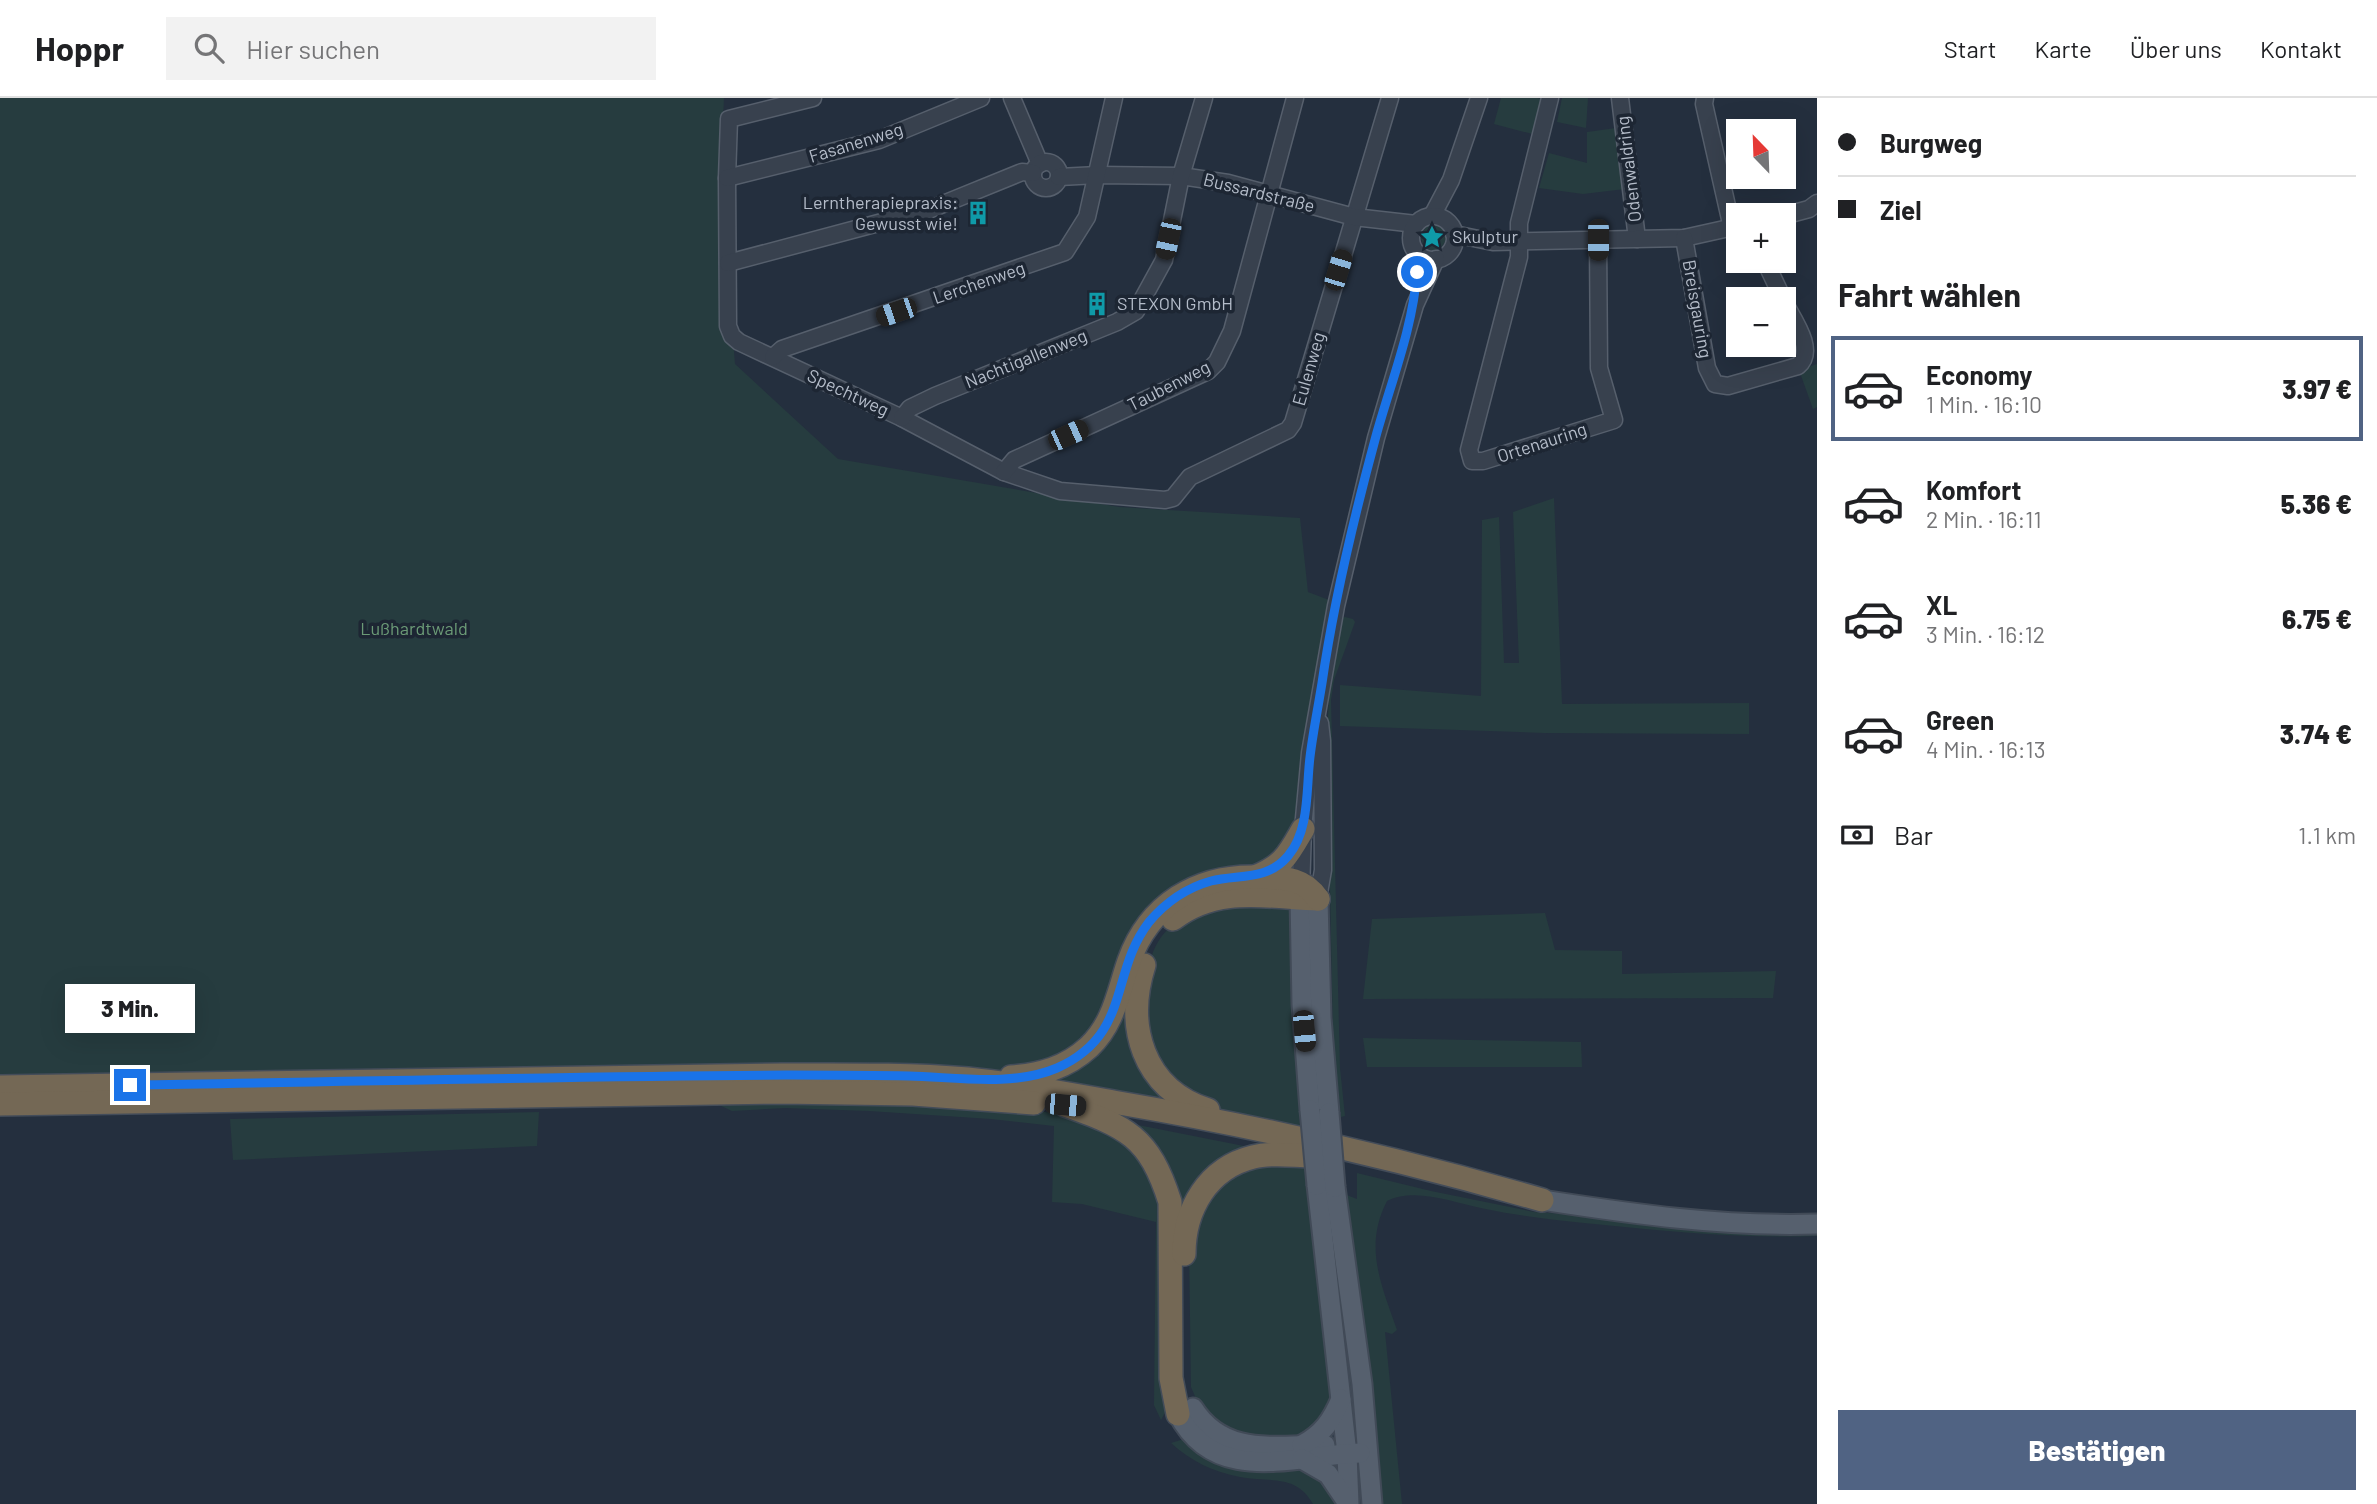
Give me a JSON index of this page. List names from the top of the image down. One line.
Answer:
{"streets":{"street":["Fasanenweg","Odenwaldring","Bussardstraße","Lerchenweg","Breisgauring","Nachtigallenweg","Eulenweg","Taubenweg","Spechtweg","Ortenauring"]},"crossings":[["Fasanenweg","Spechtweg"],["Bussardstraße","Lerchenweg"],["Bussardstraße","Nachtigallenweg"],["Bussardstraße","Eulenweg"],["Bussardstraße","Taubenweg"],["Lerchenweg","Spechtweg"],["Nachtigallenweg","Spechtweg"],["Eulenweg","Spechtweg"],["Taubenweg","Spechtweg"]],"parks":["Lußhardtwald"],"places":{"building":["Lerntherapiepraxis: Gewusst wie!","STEXON GmbH"],"place":["Skulptur"]},"north":"top left","page":{"header":"Hoppr","search":"Hier suchen","nav":["Start","Karte","Über uns","Kontakt"],"banner":["Burgweg","Ziel"],"map_buttons":["+","−"],"heading":"Fahrt wählen","list":[{"name":"Economy","note":"1 Min. · 16:10","value":"3.97 €"},{"name":"Komfort","note":"2 Min. · 16:11","value":"5.36 €"},{"name":"XL","note":"3 Min. · 16:12","value":"6.75 €"},{"name":"Green","note":"4 Min. · 16:13","value":"3.74 €"}],"pay":["Bar","1.1 km"],"bubble":"3 Min.","buttons":"Bestätigen"}}
